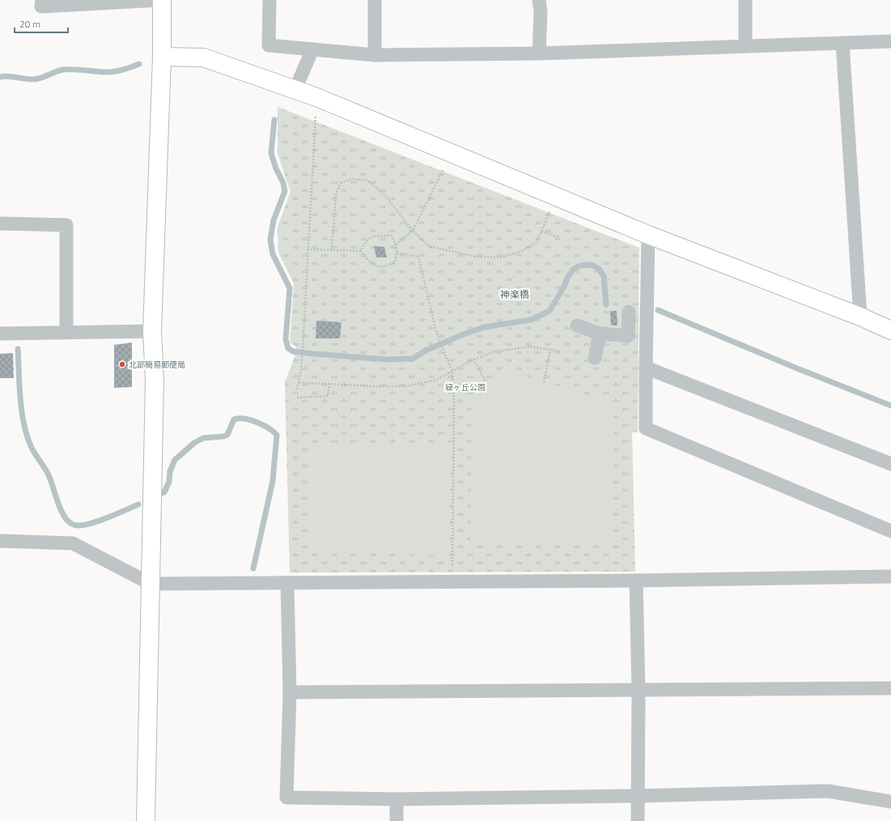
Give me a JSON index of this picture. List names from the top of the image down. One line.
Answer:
{"districts":["神楽橋"],"parks":["緑ヶ丘公園"],"places":["北部簡易郵便局"],"scale_bar":"20 m"}
